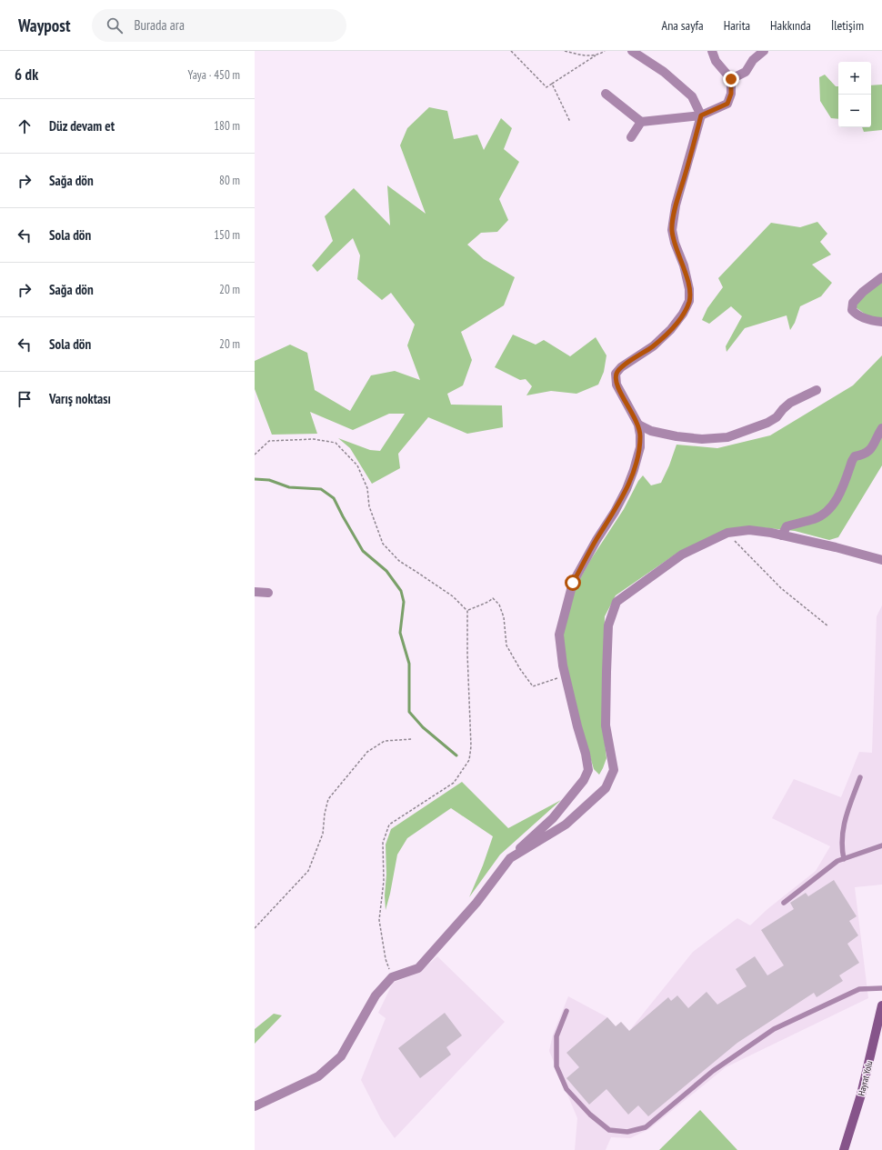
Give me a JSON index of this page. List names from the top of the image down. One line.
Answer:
{"streets":{"main road":["Hayrat Yolu"]},"page":{"header":"Waypost","search":"Burada ara","nav":["Ana sayfa","Harita","Hakkında","İletişim"],"heading":["6 dk","Yaya · 450 m"],"map_buttons":["+","−"],"list":[["Düz devam et","180 m"],["Sağa dön","80 m"],["Sola dön","150 m"],["Sağa dön","20 m"],["Sola dön","20 m"],"Varış noktası"]}}
